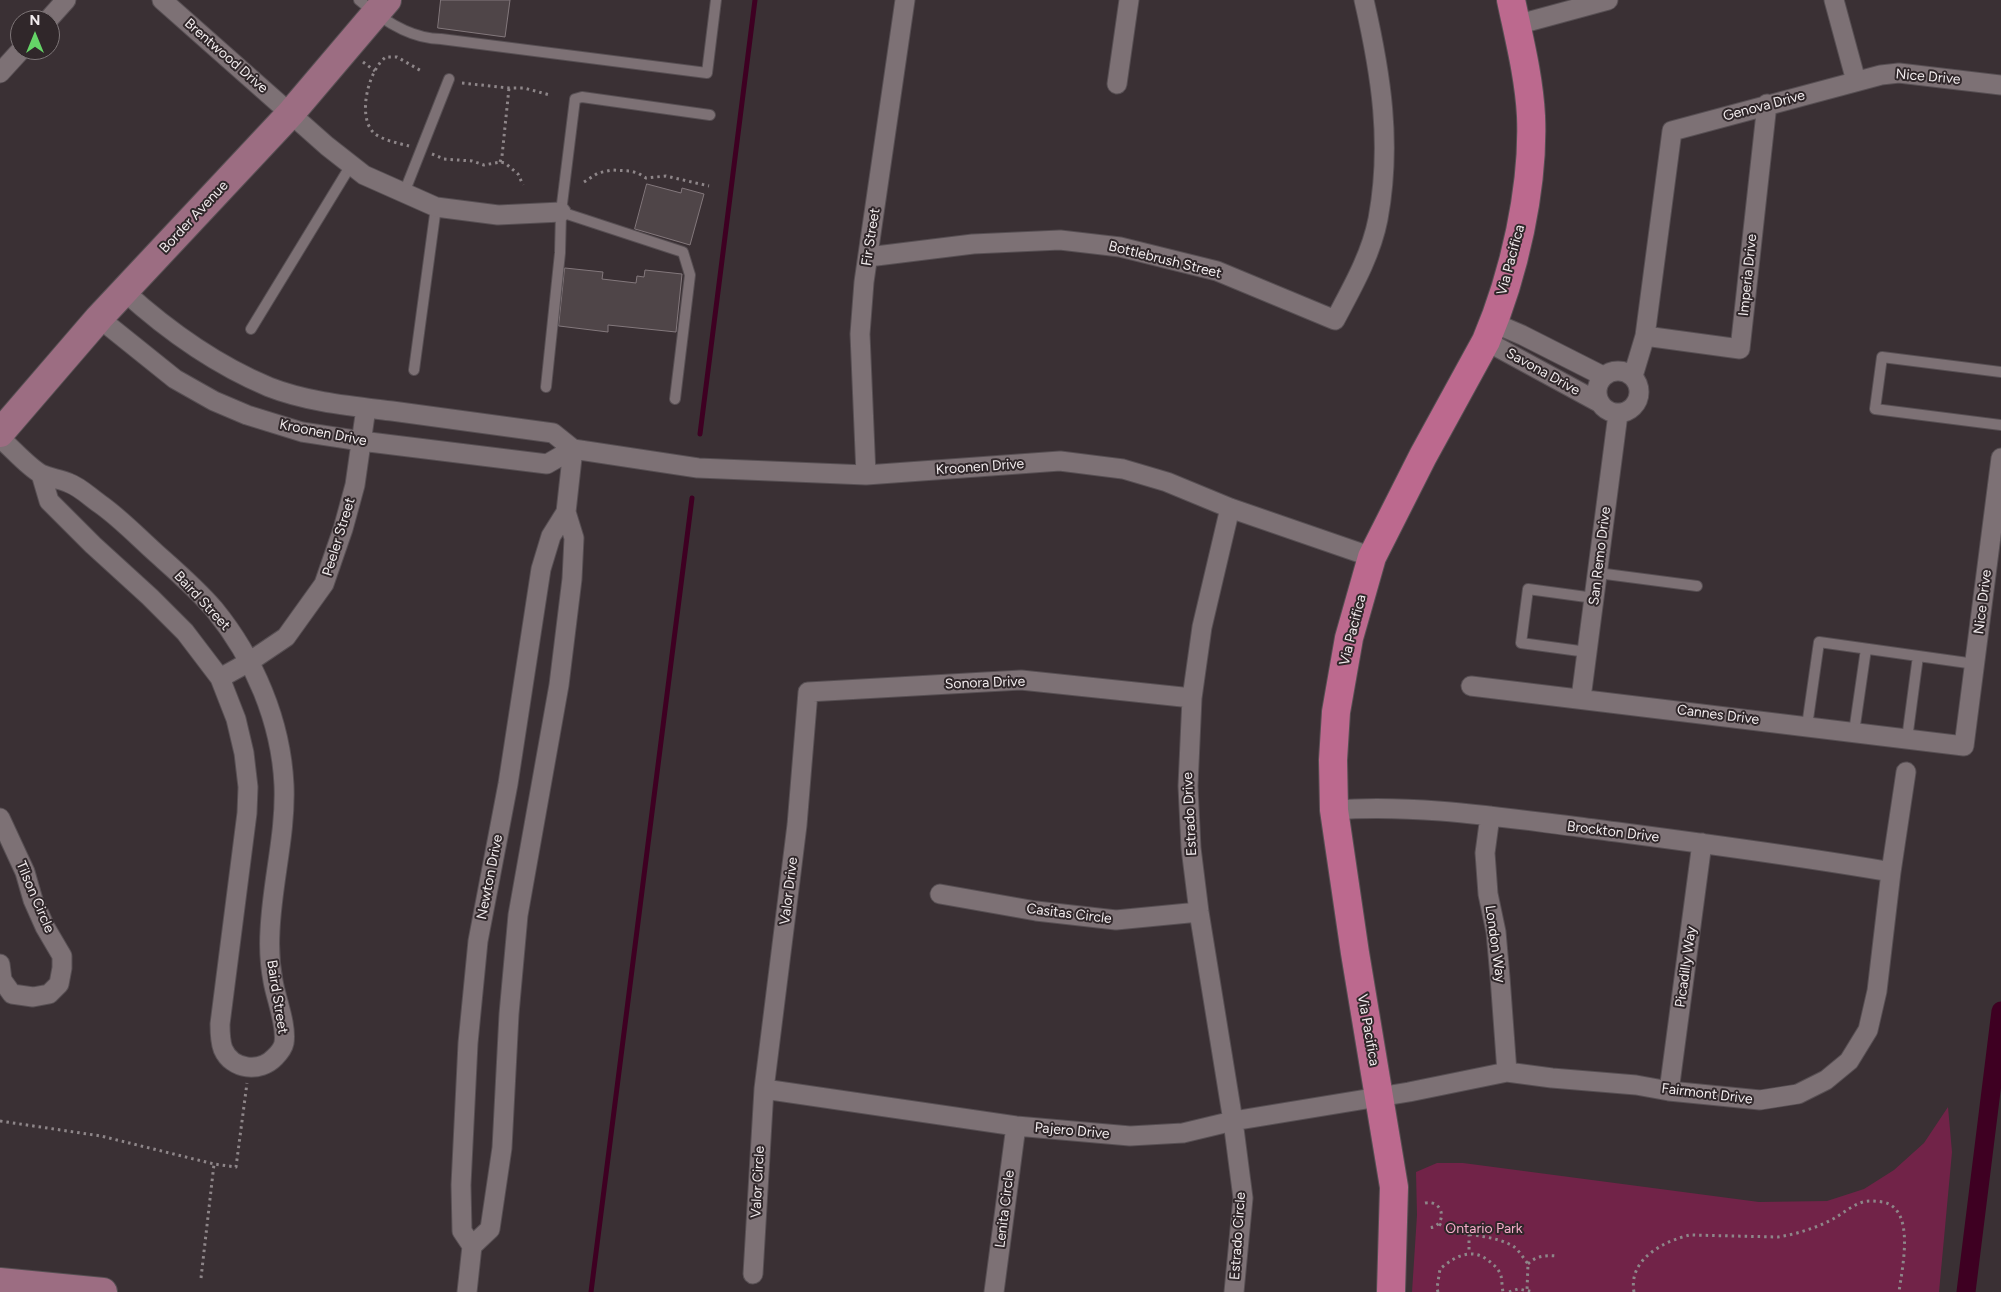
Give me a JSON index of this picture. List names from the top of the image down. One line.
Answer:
{"streets":{"main road":["Via Pacifica"],"street":["Brentwood Drive","Nice Drive","Genova Drive","Border Avenue","Fir Street","Bottlebrush Street","Imperia Drive","Savona Drive","Kroonen Drive","Peeler Street","San Remo Drive","Baird Street","Sonora Drive","Cannes Drive","Estrado Drive","Brockton Drive","Newton Drive","Valor Drive","Tilson Circle","Casitas Circle","London Way","Picadilly Way","Fairmont Drive","Pajero Drive","Valor Circle","Lenita Circle","Estrado Circle"]},"crossings":[["Brentwood Drive","Border Avenue"],["Nice Drive","Genova Drive"],["Nice Drive","Cannes Drive"],["Genova Drive","Imperia Drive"],["Border Avenue","Kroonen Drive"],["Fir Street","Bottlebrush Street"],["Fir Street","Kroonen Drive"],["Via Pacifica","Savona Drive"],["Via Pacifica","Kroonen Drive"],["Via Pacifica","Brockton Drive"],["Via Pacifica","Fairmont Drive"],["Via Pacifica","Pajero Drive"],["Savona Drive","San Remo Drive"],["Kroonen Drive","Peeler Street"],["Kroonen Drive","Estrado Drive"],["Kroonen Drive","Newton Drive"],["Peeler Street","Baird Street"],["San Remo Drive","Cannes Drive"],["Sonora Drive","Estrado Drive"],["Sonora Drive","Valor Drive"],["Estrado Drive","Casitas Circle"],["Estrado Drive","Pajero Drive"],["Estrado Drive","Estrado Circle"],["Brockton Drive","London Way"],["Brockton Drive","Picadilly Way"],["Brockton Drive","Fairmont Drive"],["Valor Drive","Pajero Drive"],["Valor Drive","Valor Circle"],["London Way","Fairmont Drive"],["Picadilly Way","Fairmont Drive"],["Fairmont Drive","Pajero Drive"],["Pajero Drive","Valor Circle"],["Pajero Drive","Lenita Circle"],["Pajero Drive","Estrado Circle"]],"parks":["Ontario Park"],"north":"top"}
